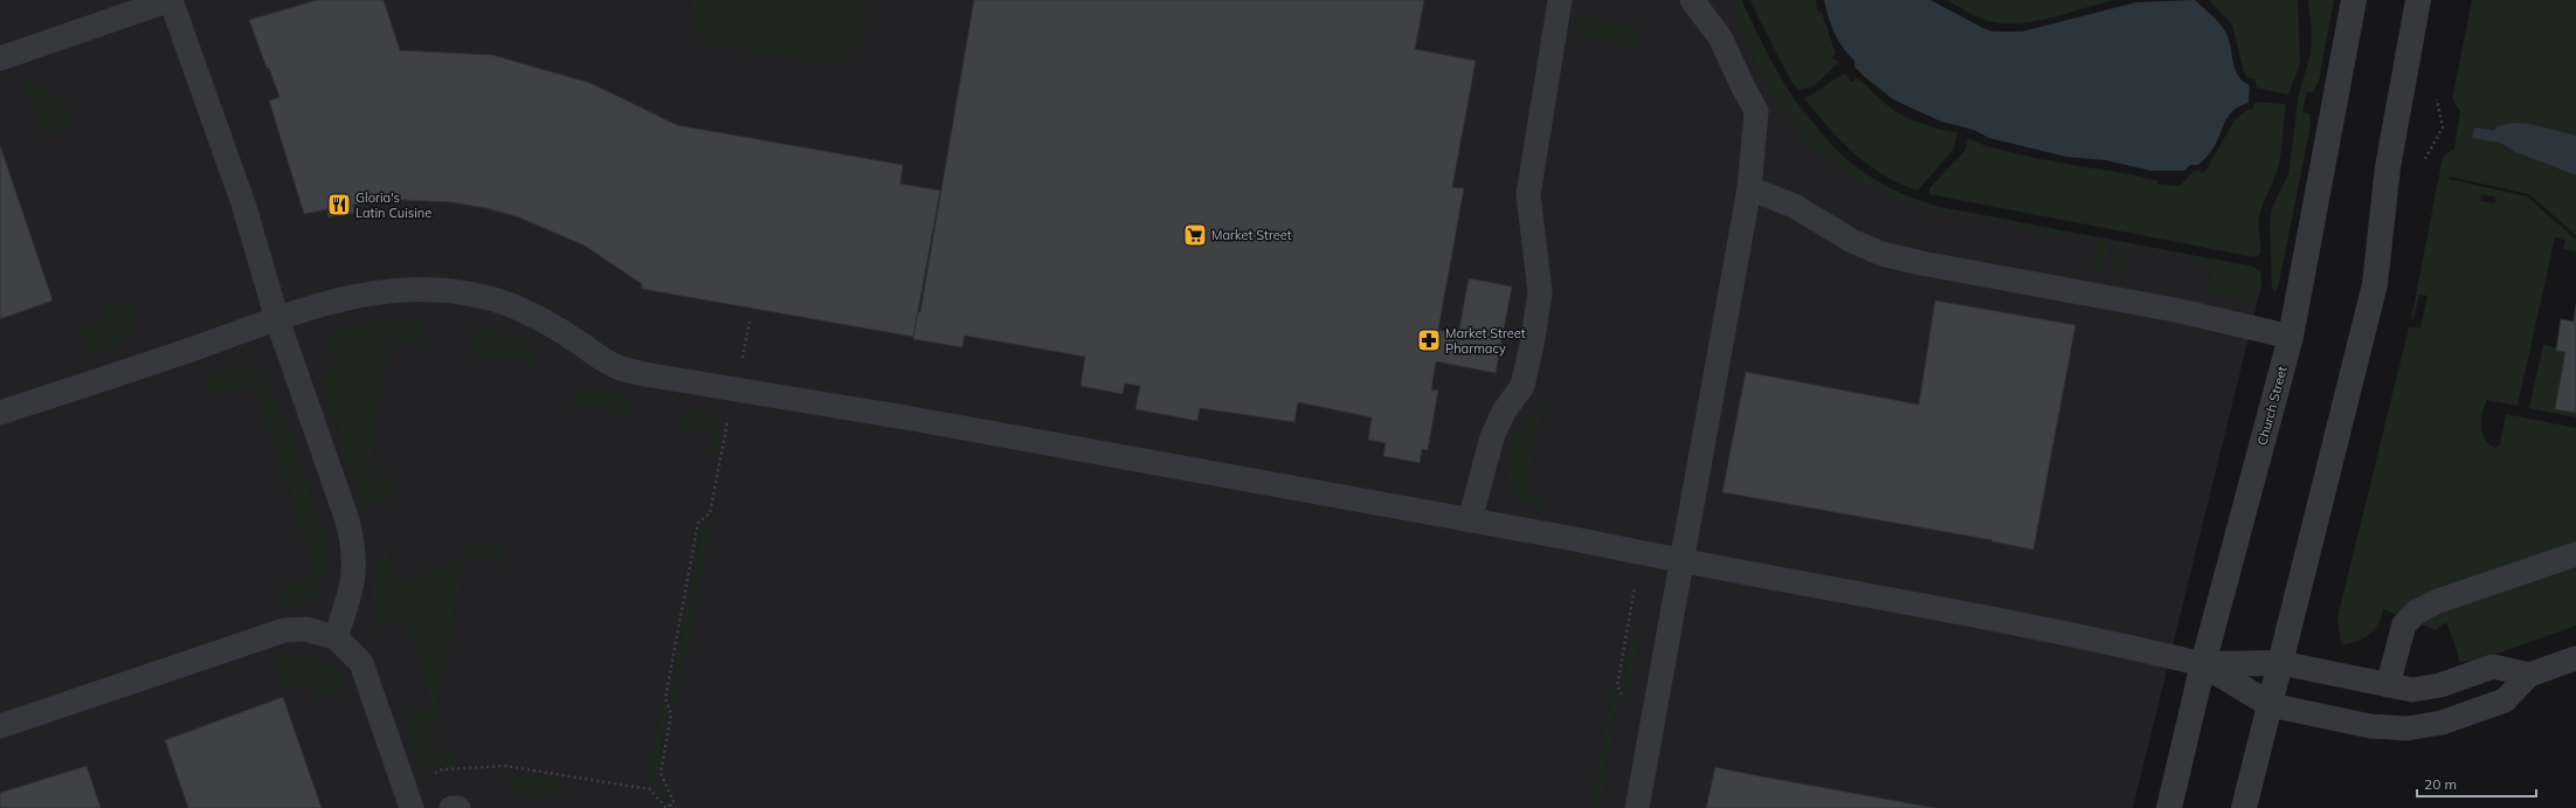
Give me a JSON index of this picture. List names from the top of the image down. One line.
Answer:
{"streets":{"street":["Church Street"]},"places":{"restaurant":["Gloria's Latin Cuisine"],"supermarket":["Market Street"],"pharmacy":["Market Street Pharmacy"]},"scale_bar":"20 m"}
